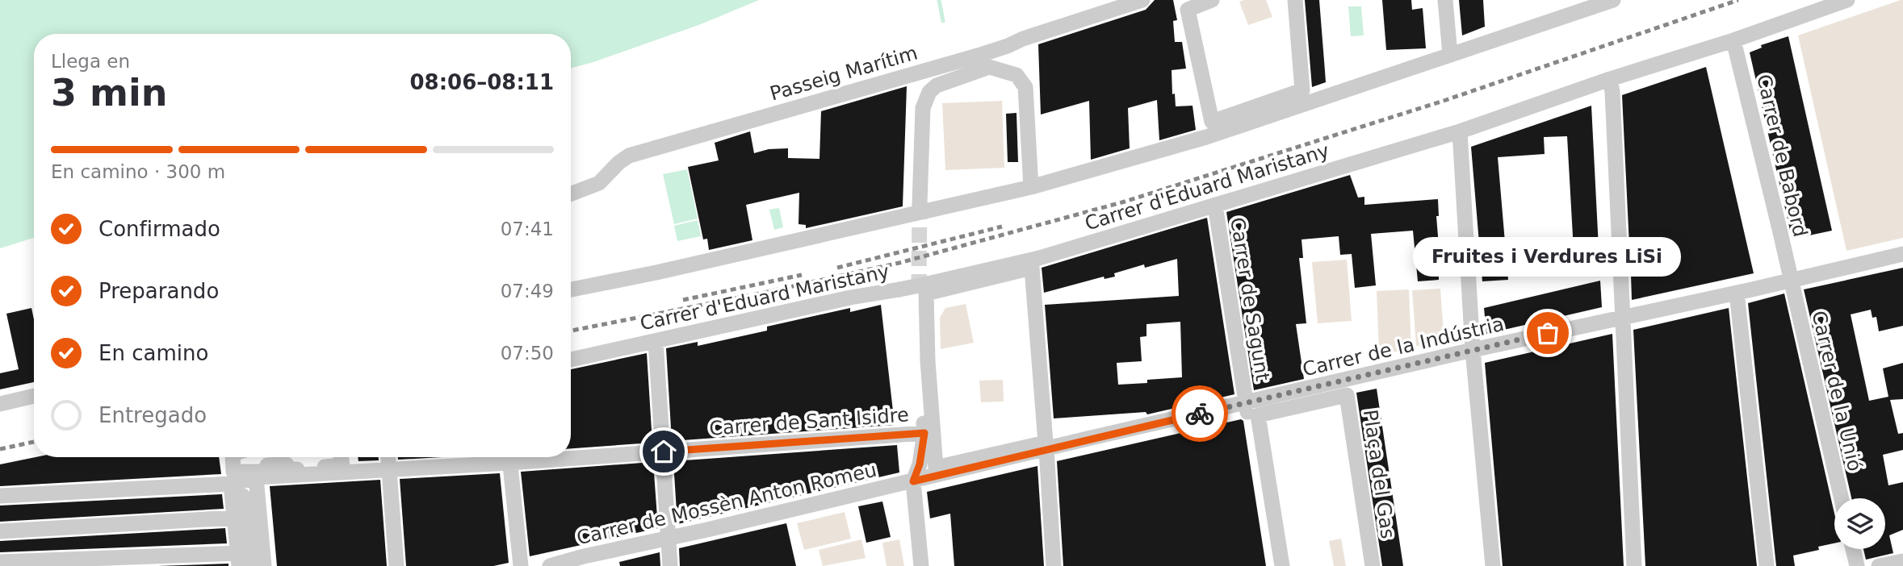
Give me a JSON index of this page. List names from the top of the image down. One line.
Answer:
{"streets":{"street":["Passeig Marítim","Carrer de Babord","Carrer d'Eduard Maristany","Carrer de Sagunt","Carrer de la Indústria","Carrer de la Unió","Carrer de Sant Isidre","Plaça del Gas","Carrer de Mossèn Anton Romeu"]},"crossings":[["Carrer de Babord","Carrer d'Eduard Maristany"],["Carrer de Babord","Carrer de la Indústria"],["Carrer de Babord","Carrer de la Unió"],["Carrer d'Eduard Maristany","Carrer de Sagunt"],["Carrer de Sagunt","Carrer de la Indústria"],["Carrer de la Indústria","Carrer de la Unió"],["Carrer de la Indústria","Carrer de Mossèn Anton Romeu"]],"places":["Fruites i Verdures LiSi"],"page":{"heading":["3 min","Llega en","08:06–08:11"],"bar":"En camino · 300 m","list":[["Confirmado","07:41"],["Preparando","07:49"],["En camino","07:50"],"Entregado"],"bubble":"Fruites i Verdures LiSi"}}
